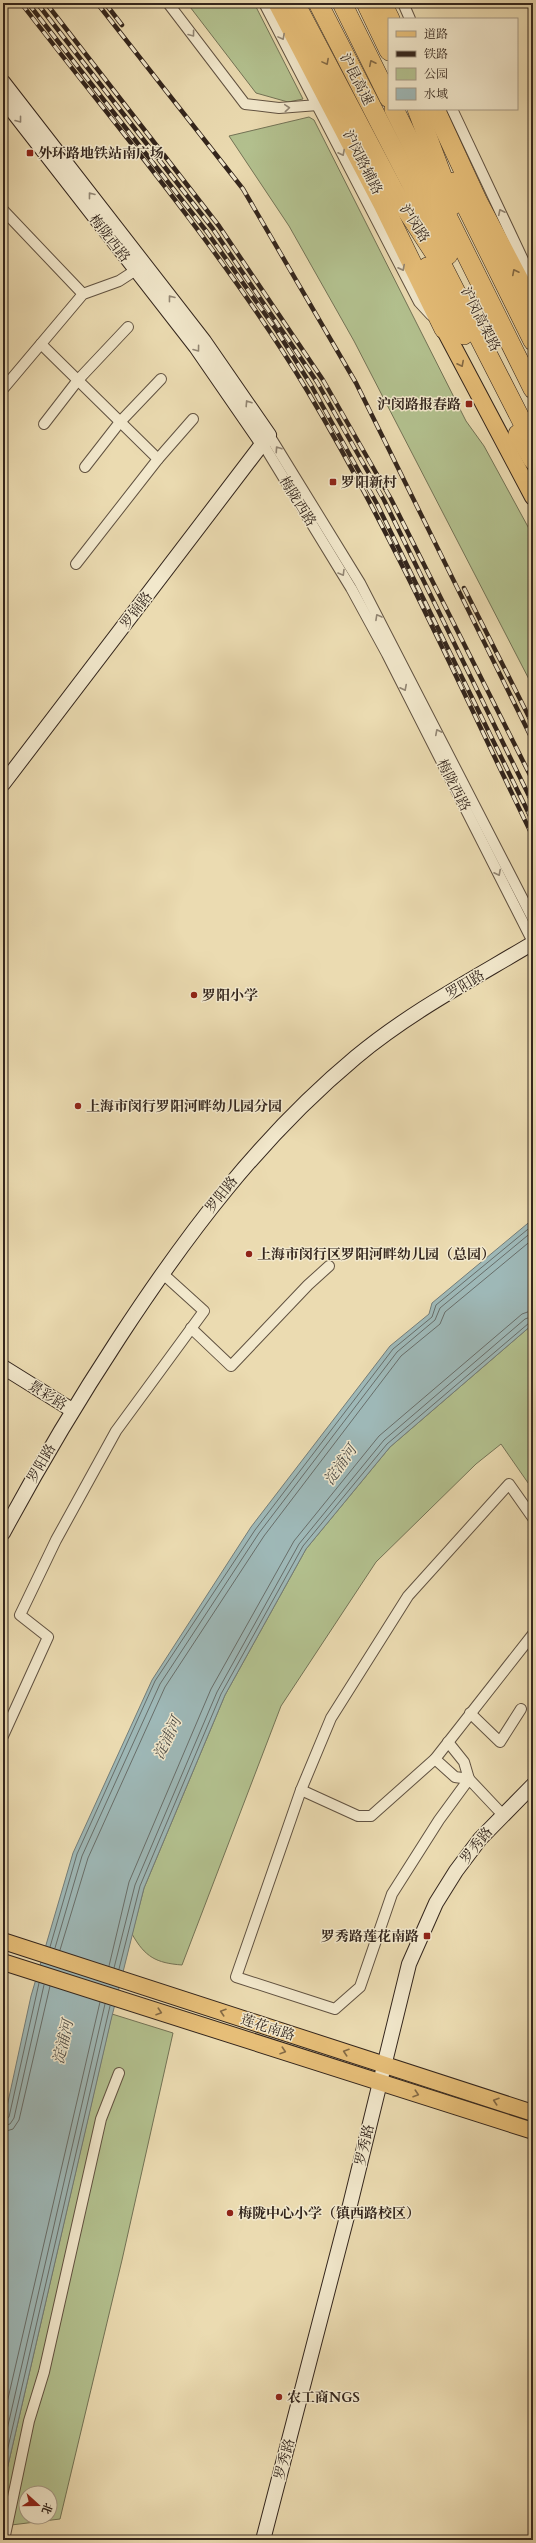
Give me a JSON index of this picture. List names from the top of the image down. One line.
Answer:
{"streets":{"highway":["沪昆高速","沪闵路","沪闵高架路"],"main road":["莲花南路"],"street":["沪闵路辅路","梅陇西路","罗锦路","罗阳路","景彩路","罗秀路"]},"crossings":[["沪昆高速","沪闵高架路"],["梅陇西路","罗锦路"],["梅陇西路","罗阳路"],["罗阳路","景彩路"],["罗秀路","莲花南路"]],"one_way":["沪闵路辅路"],"water":["淀浦河"],"places":{"transit":["外环路地铁站南广场","沪闵路报春路","罗阳新村","罗秀路莲花南路"],"other":["罗阳小学","上海市闵行罗阳河畔幼儿园分园","上海市闵行区罗阳河畔幼儿园（总园）","梅陇中心小学（镇西路校区）","农工商NGS"]},"legend":["道路","铁路","公园","水域"],"north":"right"}
